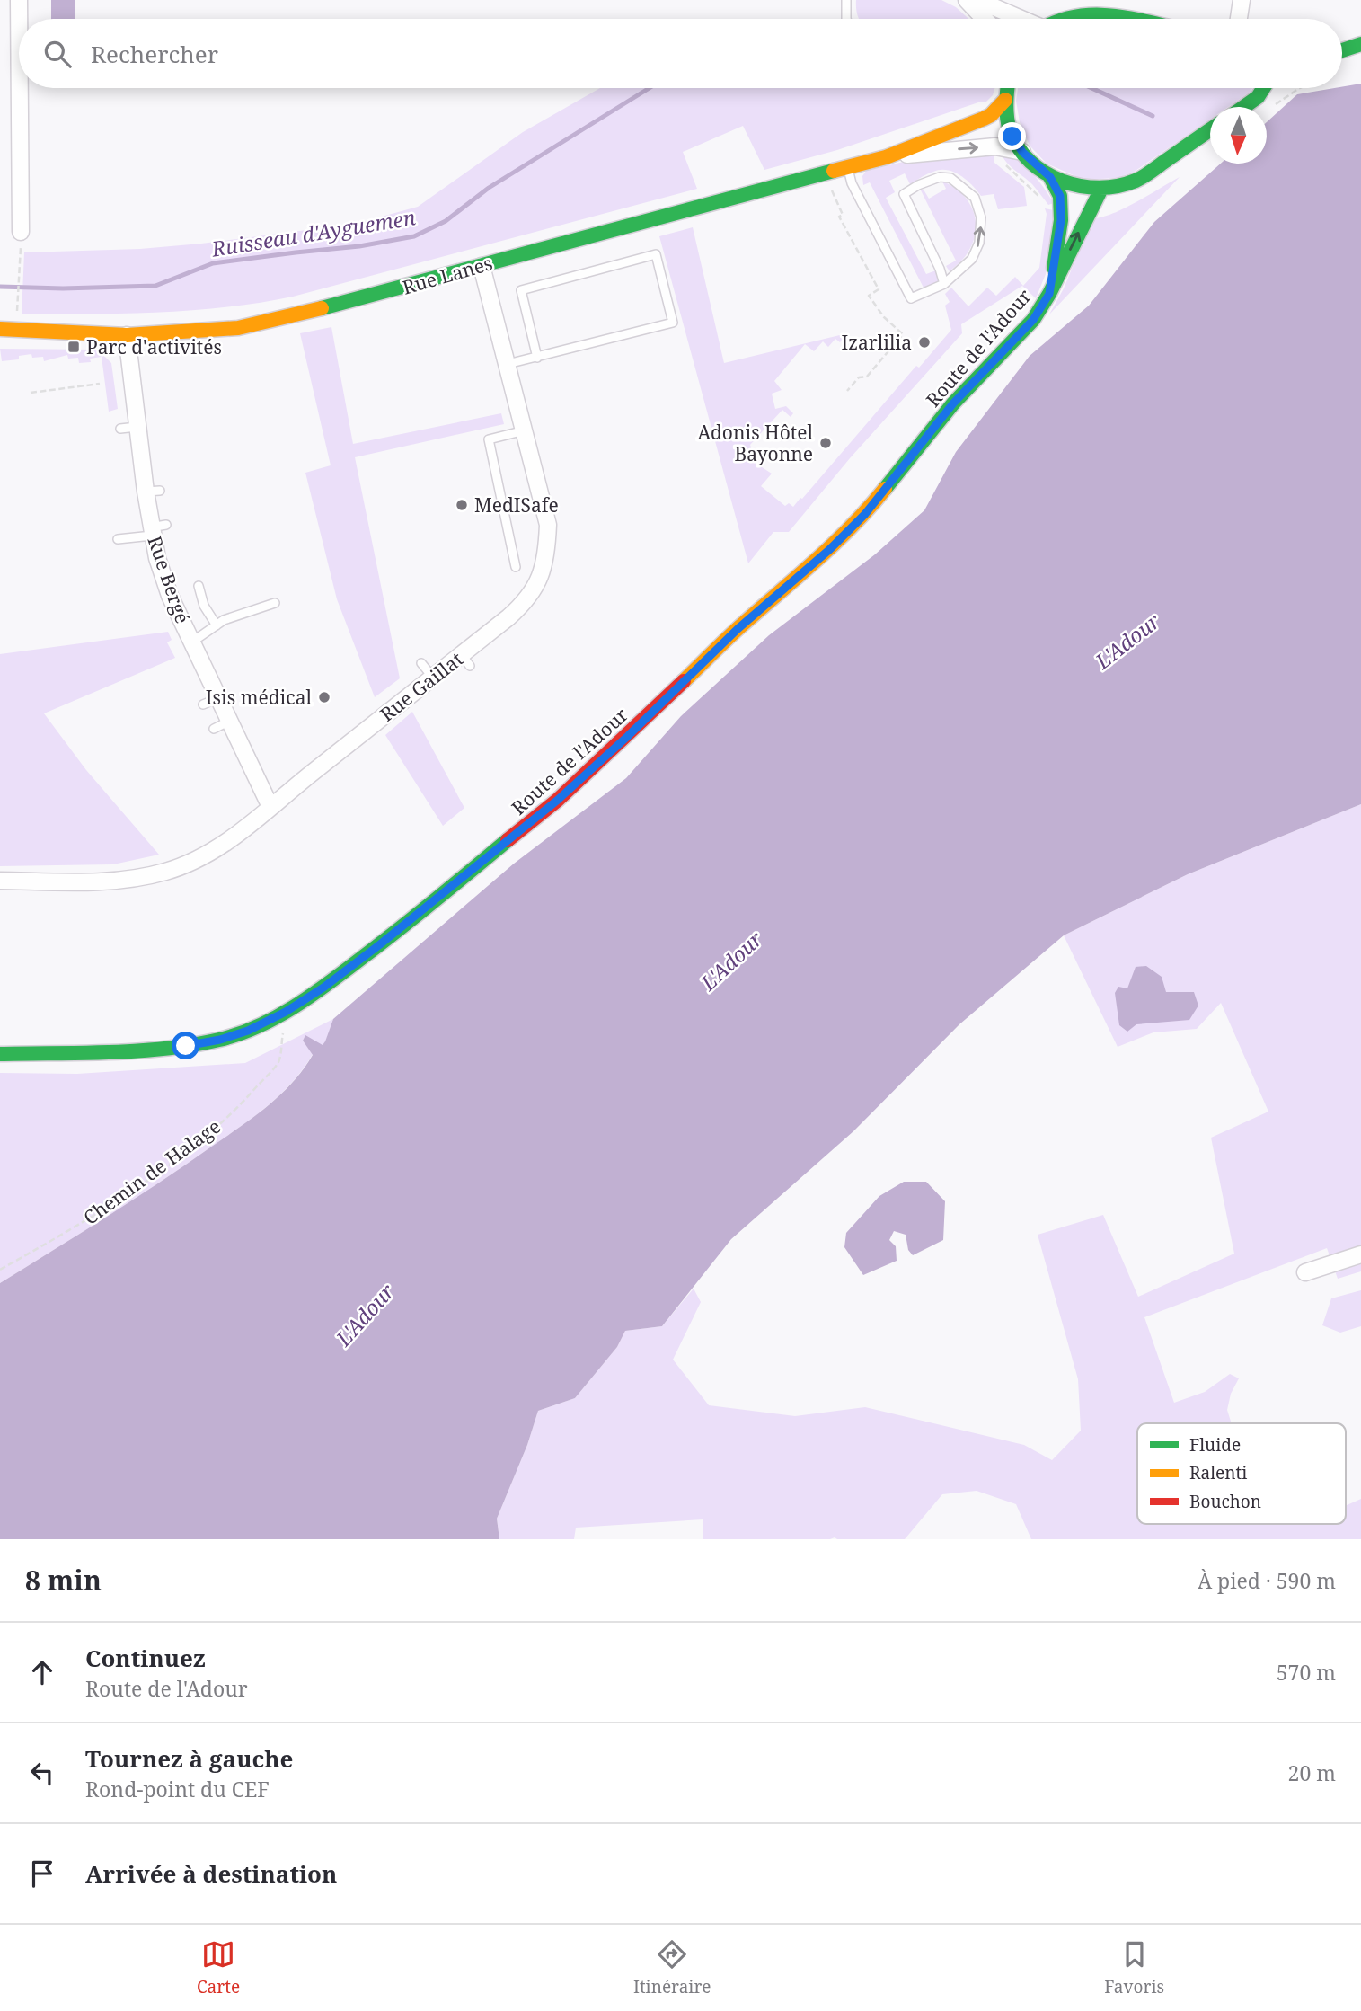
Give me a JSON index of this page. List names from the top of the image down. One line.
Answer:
{"streets":{"main road":["Rue Lanes","Route de l'Adour"],"street":["Rue Bergé","Rue Gaillat"],"path":["Chemin de Halage"]},"crossings":[["Rue Lanes","Rue Bergé"],["Rue Lanes","Rue Gaillat"],["Route de l'Adour","Chemin de Halage"],["Rue Bergé","Rue Gaillat"]],"water":["Ruisseau d'Ayguemen","L'Adour"],"places":{"other":["Izarlilia","Adonis Hôtel Bayonne","MedISafe","Isis médical"],"transit":["Parc d'activités"]},"legend":["Fluide","Ralenti","Bouchon"],"north":"bottom","page":{"search":"Rechercher","heading":["8 min","À pied · 590 m"],"list":[["Continuez","Route de l'Adour","570 m"],["Tournez à gauche","Rond-point du CEF","20 m"],"Arrivée à destination"],"nav":["Carte","Itinéraire","Favoris"]}}
